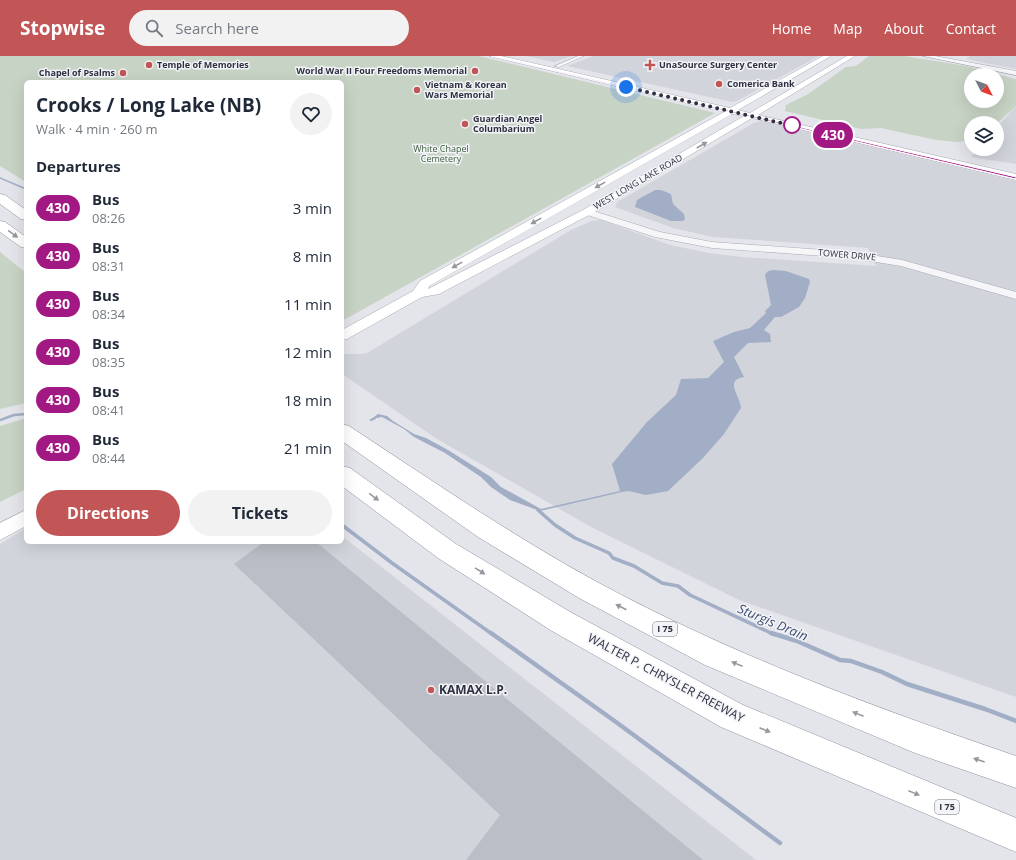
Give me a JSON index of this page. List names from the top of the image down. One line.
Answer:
{"streets":{"highway":["I 75","WALTER P. CHRYSLER FREEWAY"],"main road":["WEST LONG LAKE ROAD"],"street":["TOWER DRIVE"]},"crossings":[["WEST LONG LAKE ROAD","TOWER DRIVE"]],"water":["Sturgis Drain"],"parks":["White Chapel Cemetery"],"places":{"other":["Temple of Memories","World War II Four Freedoms Memorial","Chapel of Psalms","Comerica Bank","Vietnam & Korean Wars Memorial","Guardian Angel Columbarium","KAMAX L.P."],"health":["UnaSource Surgery Center"]},"lines":["bus line 430"],"north":"bottom right","page":{"header":"Stopwise","search":"Search here","nav":["Home","Map","About","Contact"],"on_map":"430","heading":[["Crooks / Long Lake (NB)","Walk · 4 min · 260 m"],"Departures"],"list":[{"mark":"430","name":"Bus","note":"08:26","value":"3 min"},{"mark":"430","name":"Bus","note":"08:31","value":"8 min"},{"mark":"430","name":"Bus","note":"08:34","value":"11 min"},{"mark":"430","name":"Bus","note":"08:35","value":"12 min"},{"mark":"430","name":"Bus","note":"08:41","value":"18 min"},{"mark":"430","name":"Bus","note":"08:44","value":"21 min"}],"buttons":["Directions","Tickets"]}}
